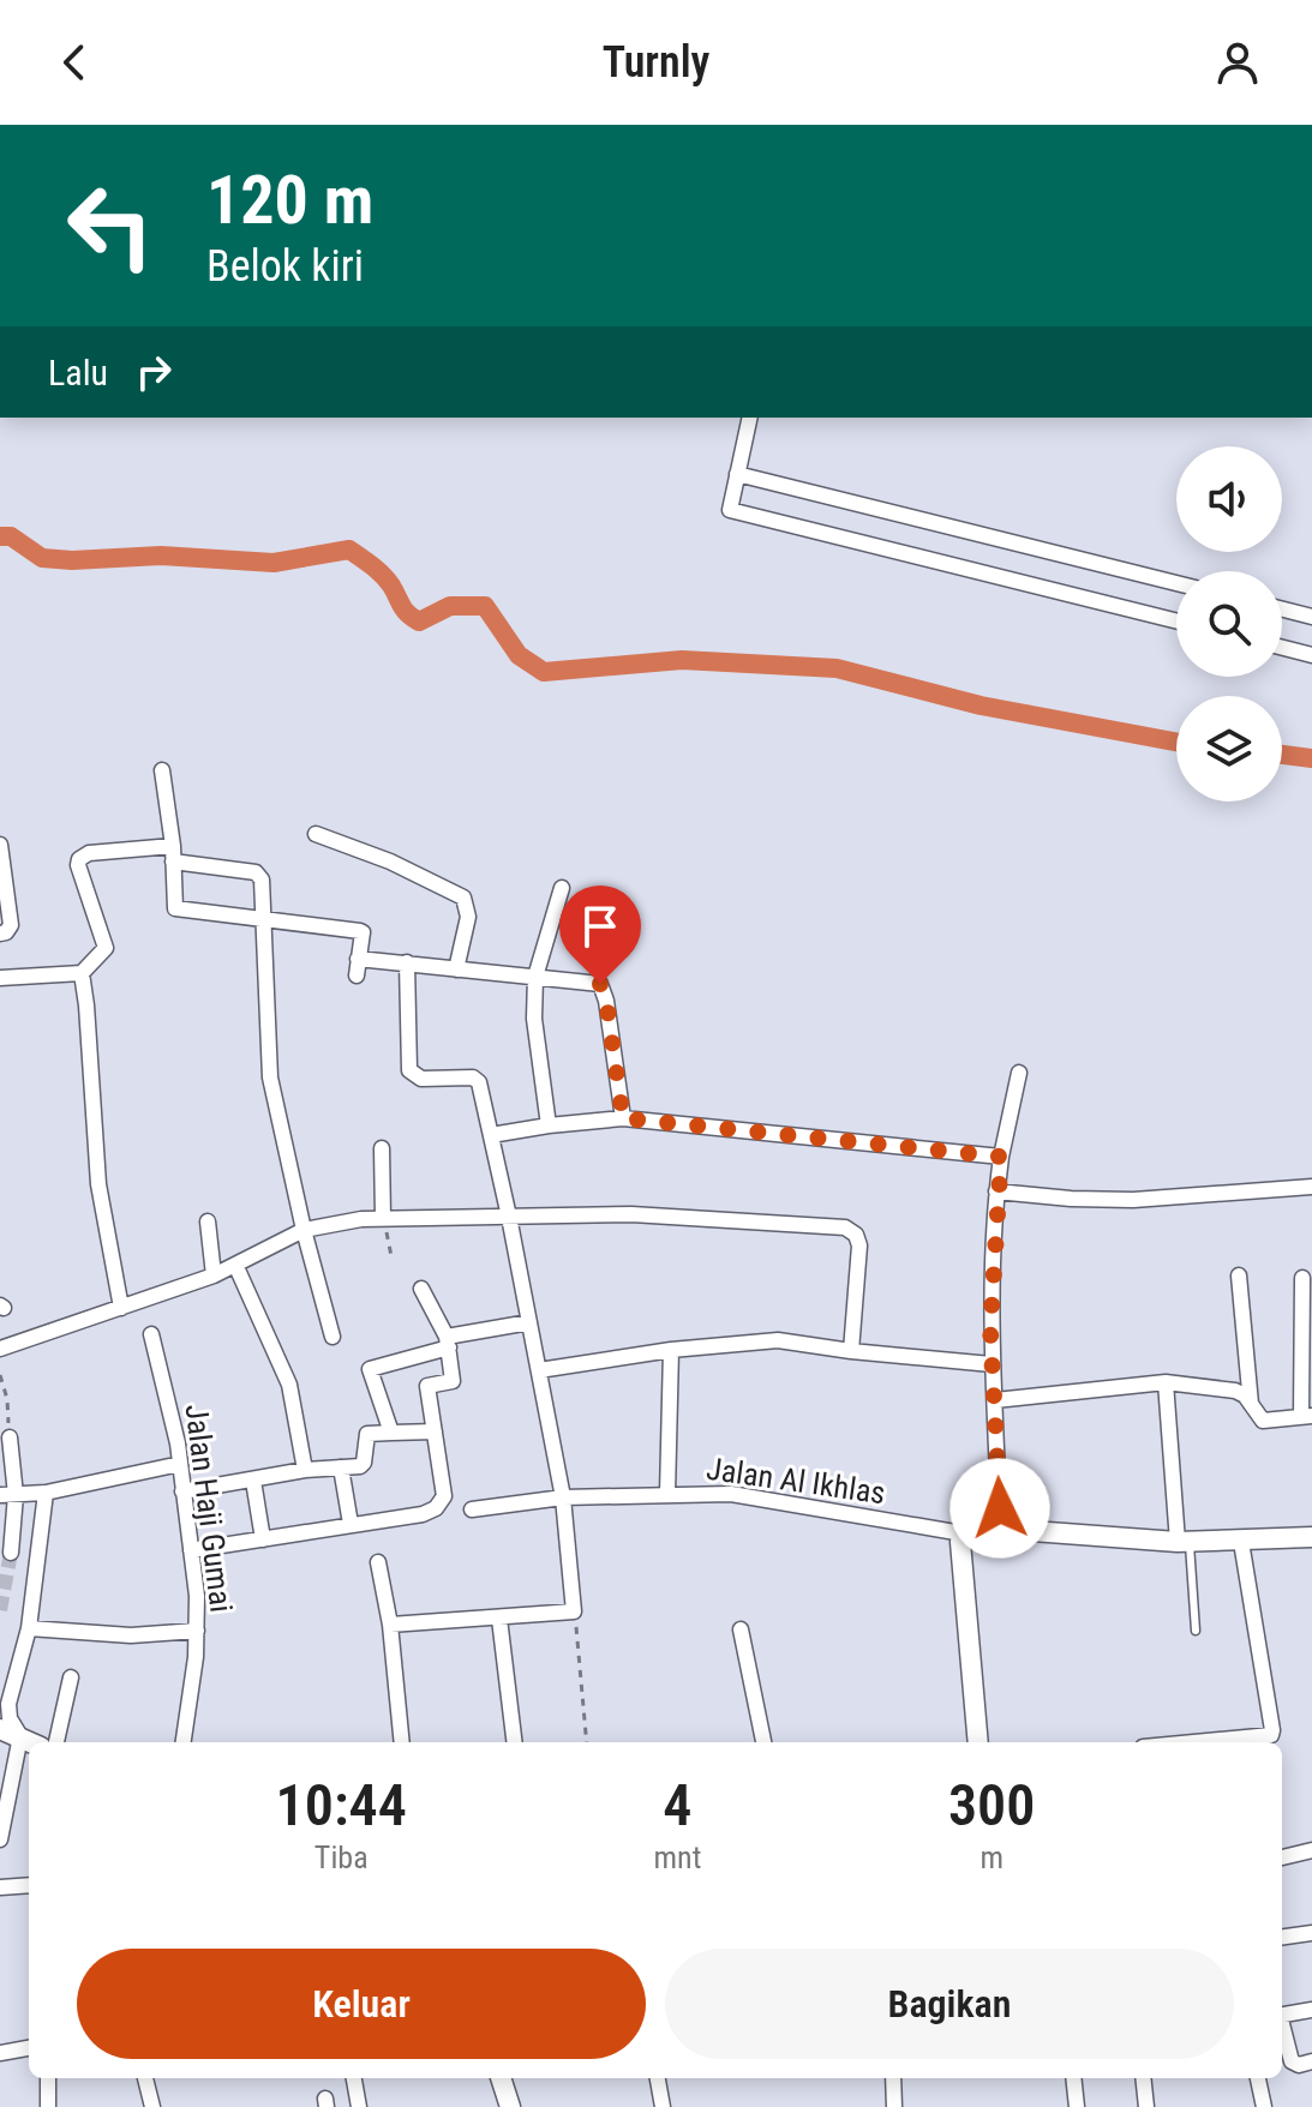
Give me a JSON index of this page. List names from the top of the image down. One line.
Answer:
{"streets":{"street":["Jalan Al Ikhlas","Jalan Haji Gumai"]},"page":{"header":"Turnly","turn":["120 m","Belok kiri"],"then":"Lalu","eta":["10:44","Tiba","4","mnt","300","m"],"buttons":["Keluar","Bagikan"]}}
